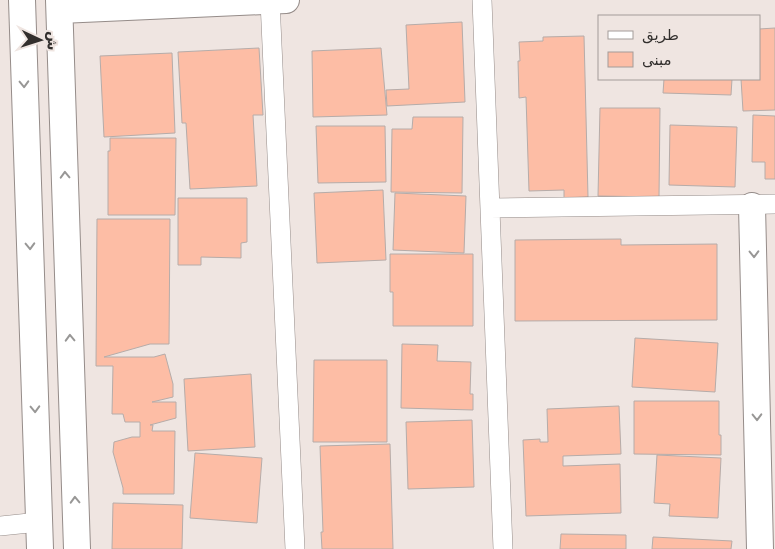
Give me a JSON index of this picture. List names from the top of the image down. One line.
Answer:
{"legend":["طريق","مبنى"],"north":"right"}
